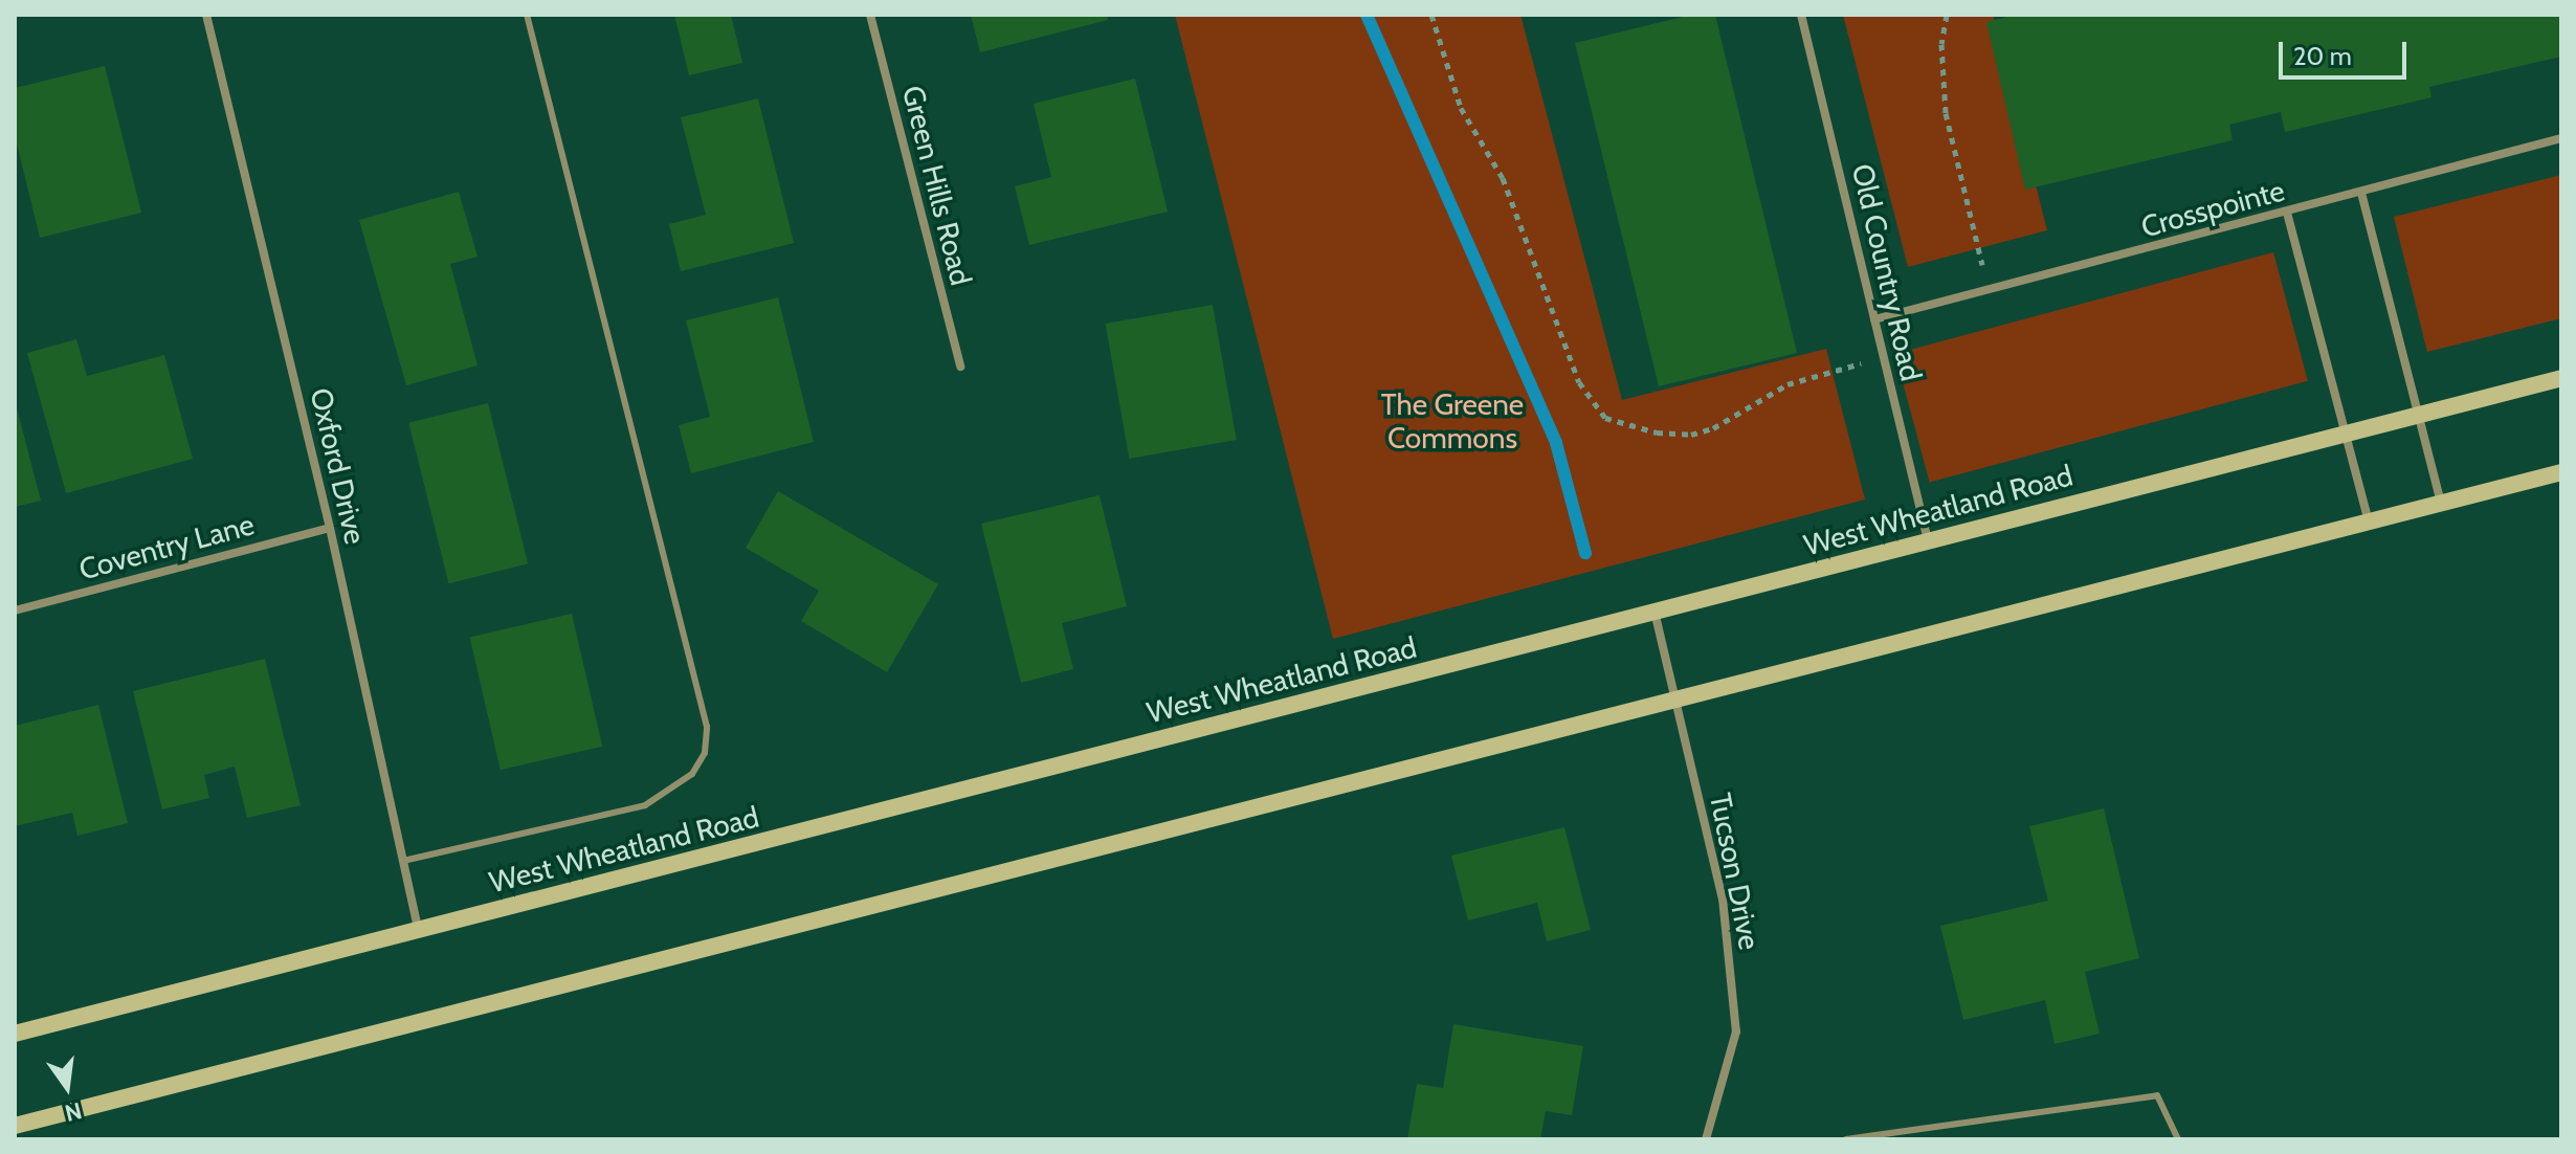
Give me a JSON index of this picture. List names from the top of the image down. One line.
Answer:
{"streets":{"main road":["West Wheatland Road"],"street":["Green Hills Road","Crosspointe","Old Country Road","Oxford Drive","Coventry Lane","Tucson Drive"]},"crossings":[["Crosspointe","Old Country Road"],["Old Country Road","West Wheatland Road"],["Oxford Drive","West Wheatland Road"],["Oxford Drive","Coventry Lane"],["West Wheatland Road","Tucson Drive"]],"parks":["The Greene Commons"],"scale_bar":"20 m","north":"bottom"}
